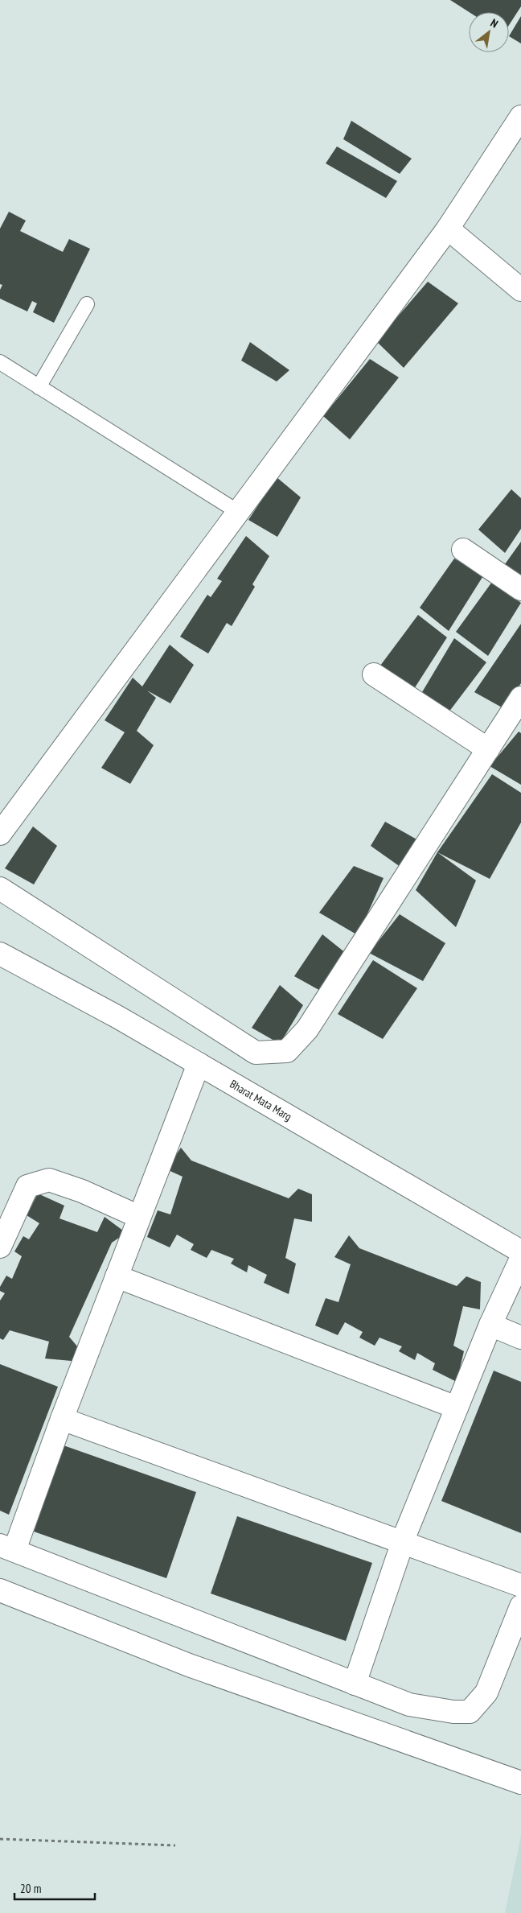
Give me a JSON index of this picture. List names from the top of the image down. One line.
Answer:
{"streets":{"street":["Bharat Mata Marg"]},"scale_bar":"20 m","north":"top right"}
